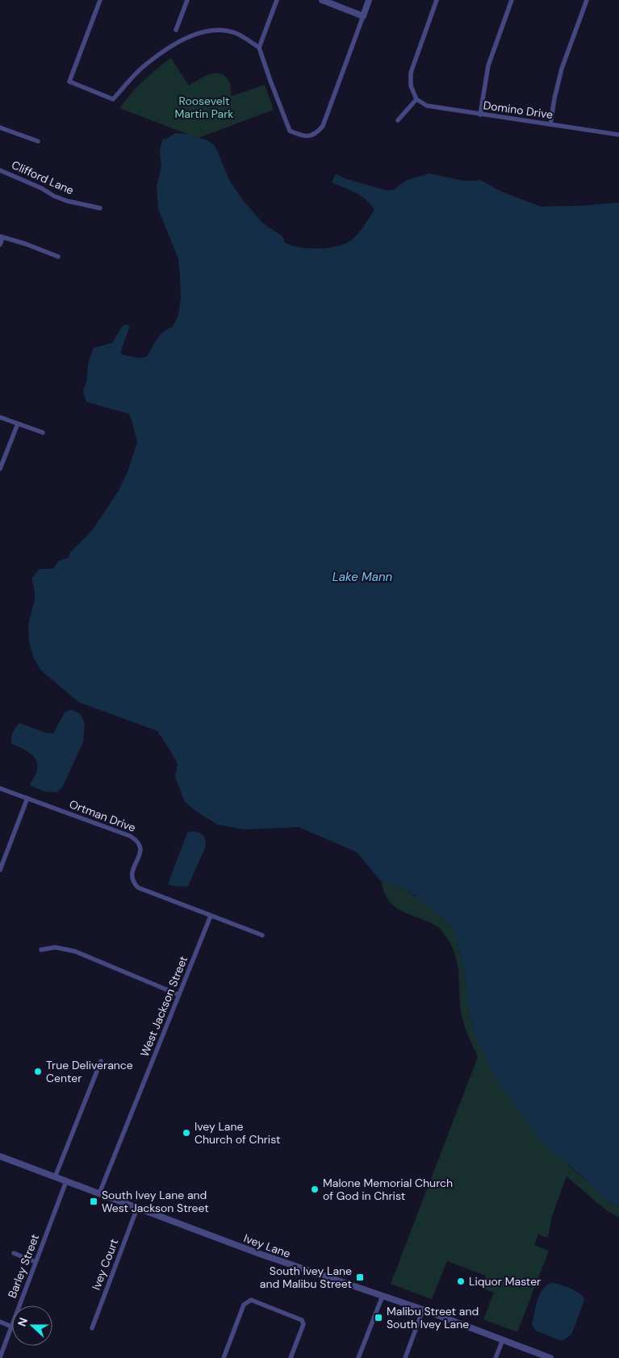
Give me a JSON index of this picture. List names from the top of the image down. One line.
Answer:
{"streets":{"street":["Domino Drive","Clifford Lane","Ortman Drive","West Jackson Street","Ivey Lane","Ivey Court","Barley Street"]},"crossings":[["Ortman Drive","West Jackson Street"],["West Jackson Street","Ivey Lane"],["Ivey Lane","Ivey Court"],["Ivey Lane","Barley Street"]],"water":["Lake Mann"],"parks":["Roosevelt Martin Park"],"places":{"other":["True Deliverance Center","Ivey Lane Church of Christ","Malone Memorial Church of God in Christ","Liquor Master"],"transit":["South Ivey Lane and West Jackson Street","South Ivey Lane and Malibu Street","Malibu Street and South Ivey Lane"]},"north":"left"}
